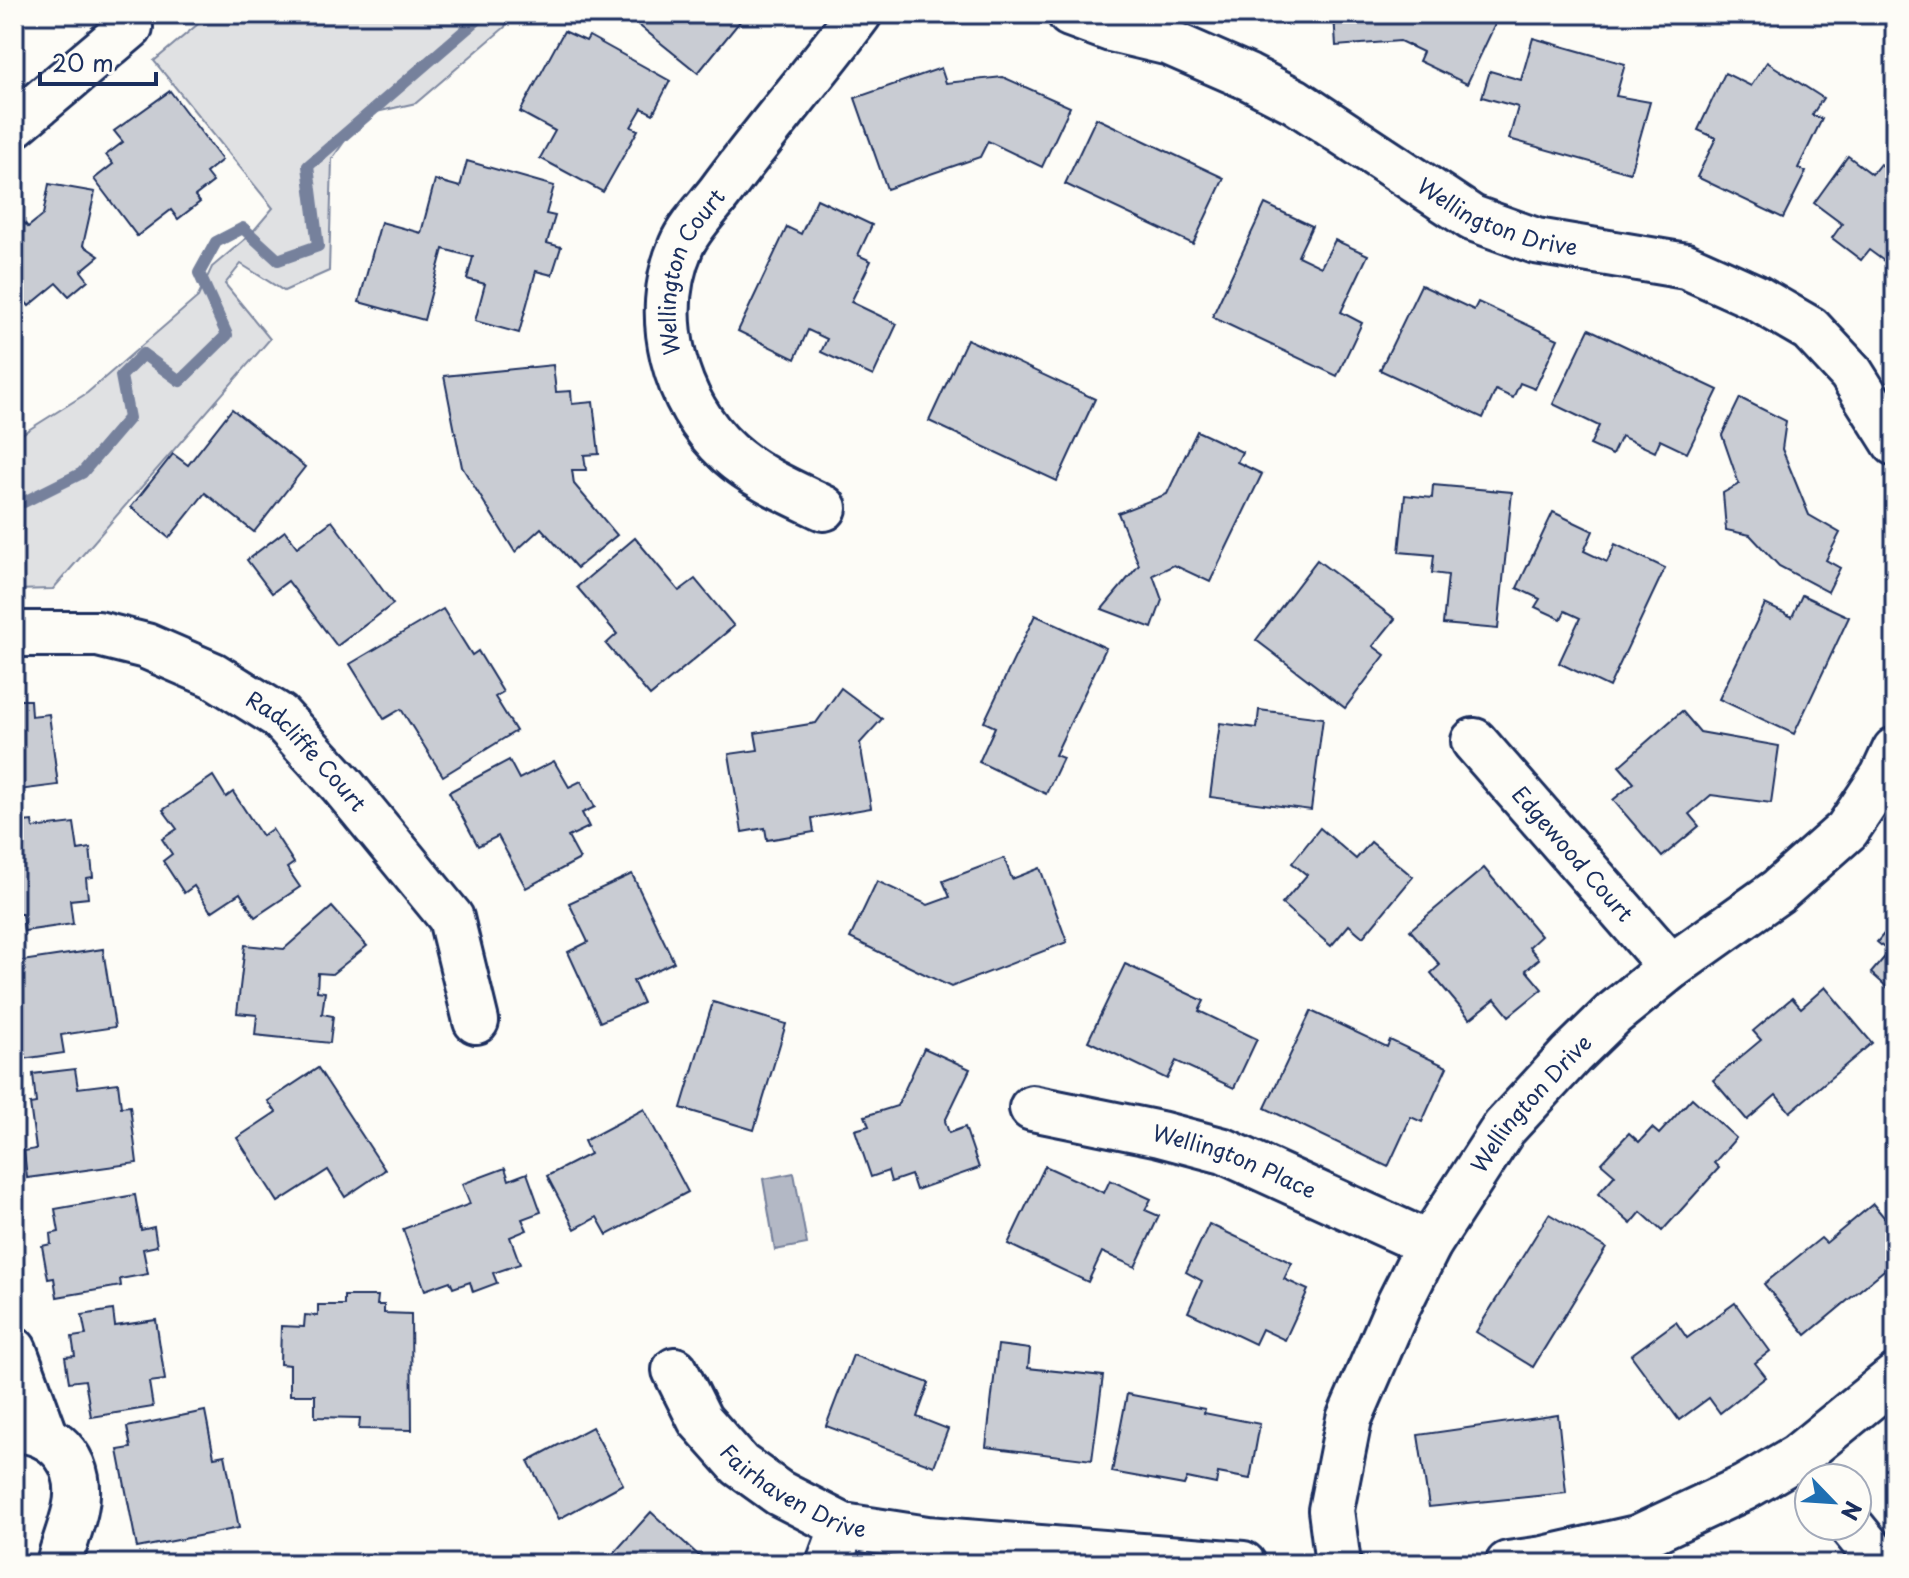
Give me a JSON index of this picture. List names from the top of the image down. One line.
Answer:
{"streets":{"street":["Wellington Drive","Wellington Court","Radcliffe Court","Edgewood Court","Wellington Place","Fairhaven Drive"]},"crossings":[["Wellington Drive","Edgewood Court"],["Wellington Drive","Wellington Place"]],"scale_bar":"20 m","north":"bottom right"}
